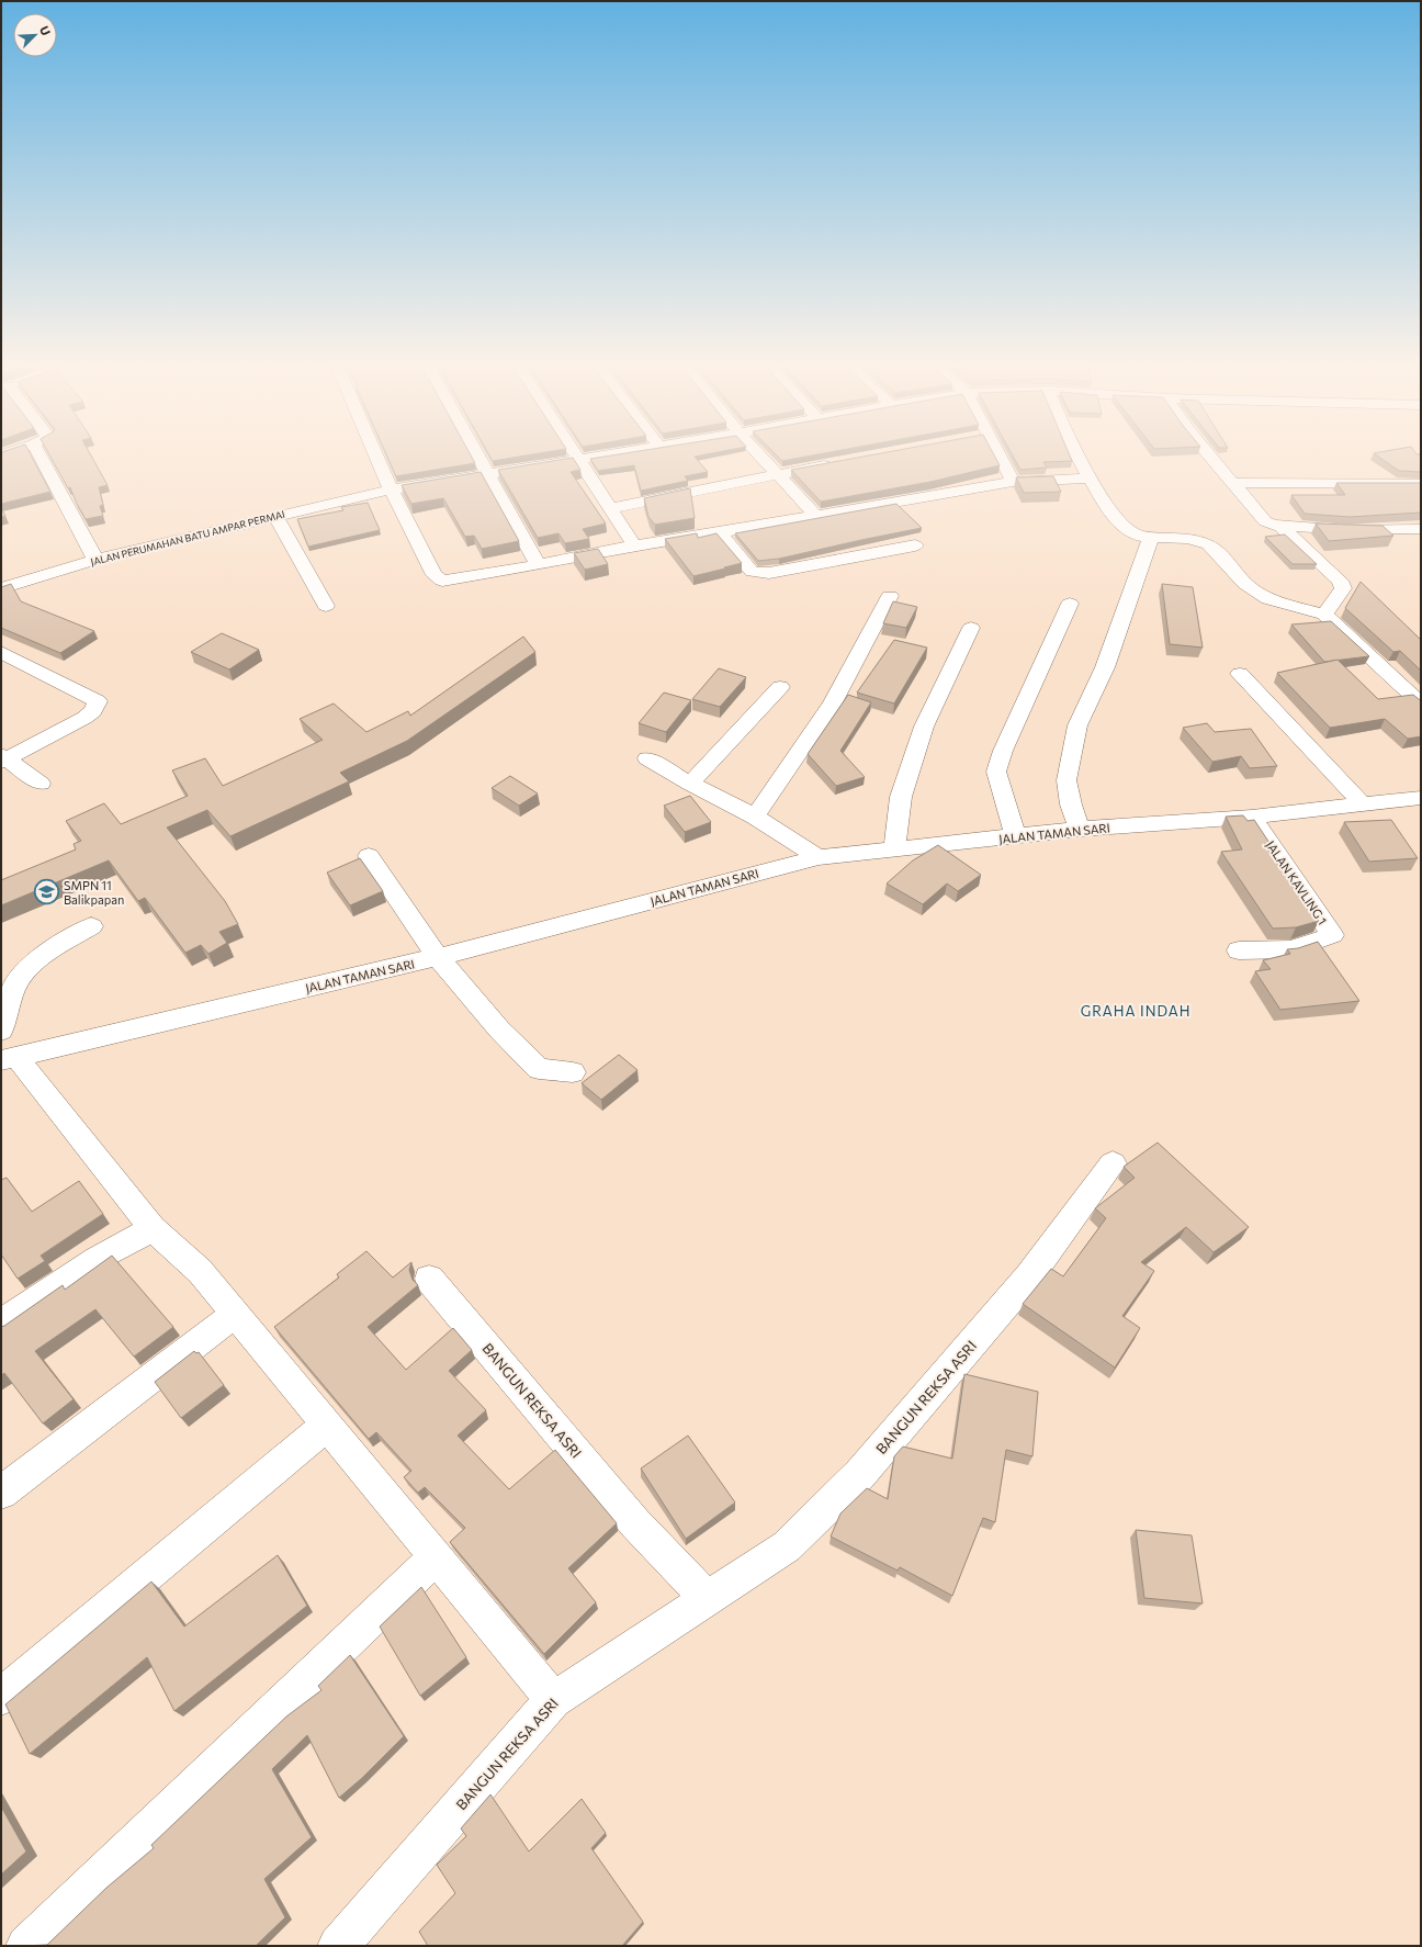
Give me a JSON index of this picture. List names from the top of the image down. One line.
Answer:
{"streets":{"street":["JALAN PERUMAHAN BATU AMPAR PERMAI","JALAN TAMAN SARI","JALAN KAVLING 1","BANGUN REKSA ASRI"]},"crossings":[["JALAN TAMAN SARI","JALAN KAVLING 1"]],"districts":["GRAHA INDAH"],"places":{"school or university":["SMPN 11 Balikpapan"]},"north":"top right"}
